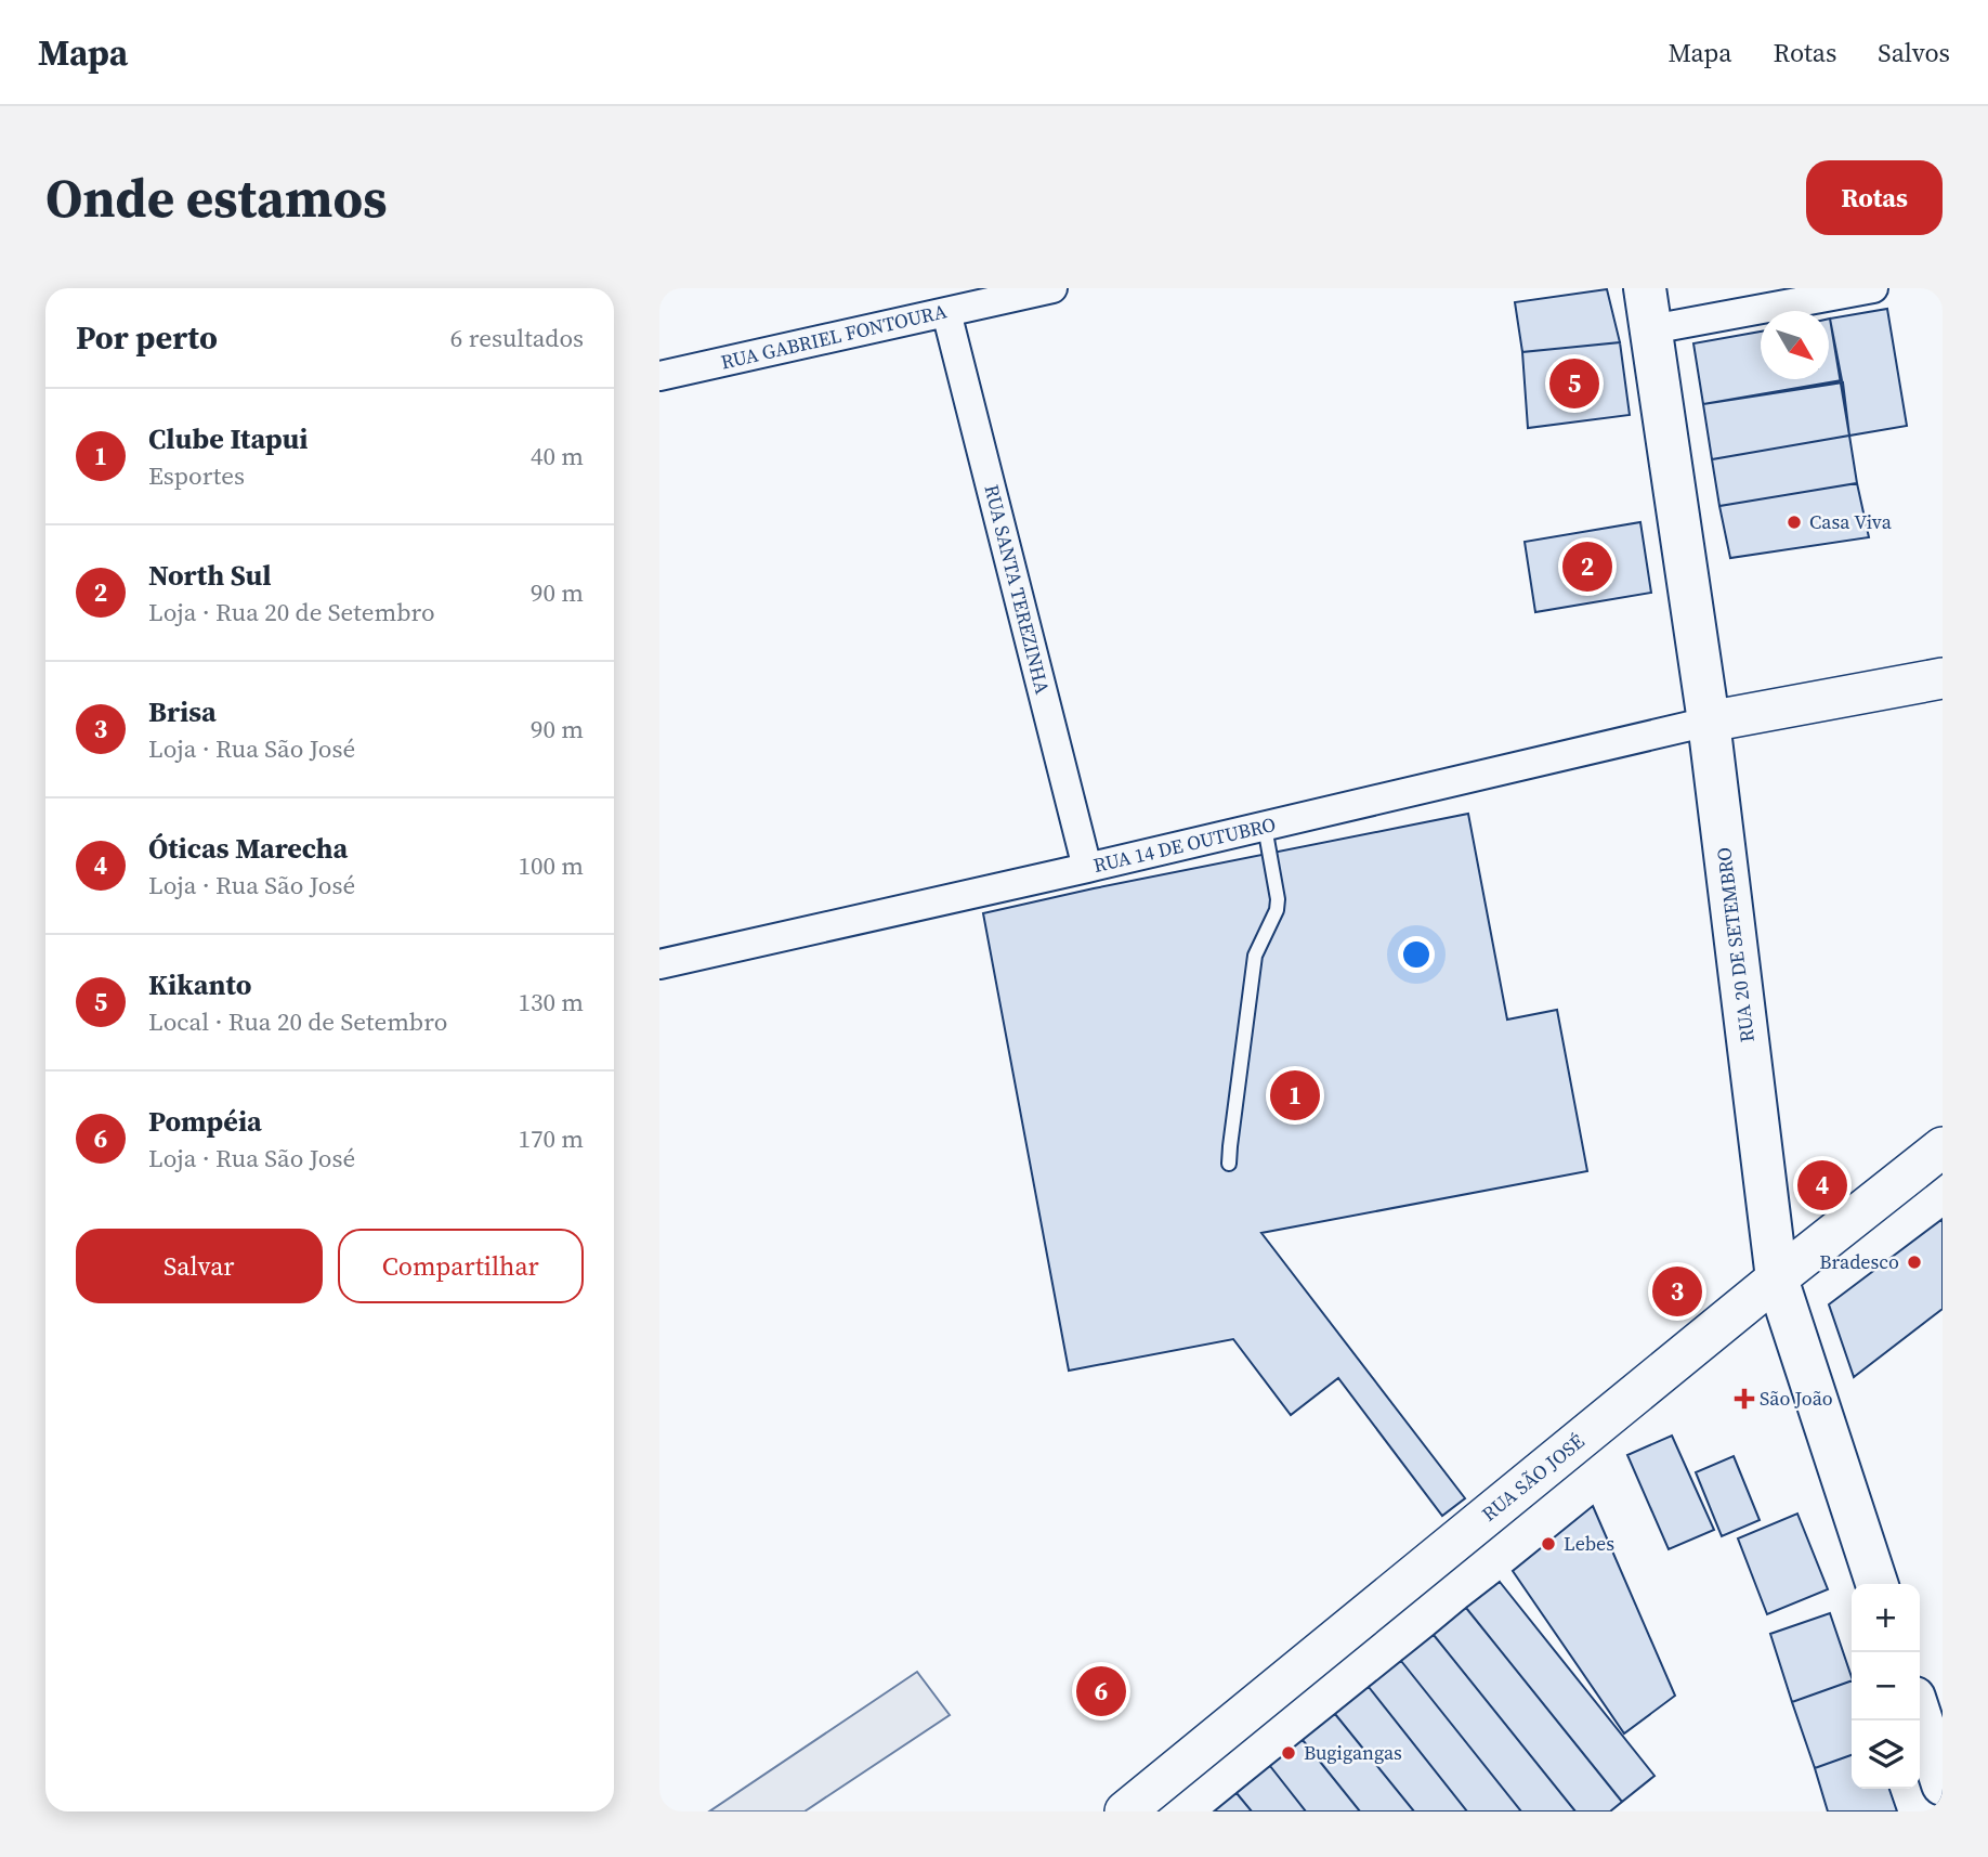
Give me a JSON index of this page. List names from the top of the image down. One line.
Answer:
{"streets":{"main road":["RUA 20 DE SETEMBRO"],"street":["RUA GABRIEL FONTOURA","RUA SANTA TEREZINHA","RUA 14 DE OUTUBRO","RUA SÃO JOSÉ"]},"crossings":[["RUA GABRIEL FONTOURA","RUA SANTA TEREZINHA"],["RUA SANTA TEREZINHA","RUA 14 DE OUTUBRO"],["RUA 14 DE OUTUBRO","RUA 20 DE SETEMBRO"],["RUA 20 DE SETEMBRO","RUA SÃO JOSÉ"]],"places":{"other":["Casa Viva","Bradesco","Lebes","Bugigangas"],"health":["São João"]},"north":"bottom right","page":{"header":"Mapa","nav":["Mapa","Rotas","Salvos"],"buttons":["Rotas",["Salvar","Compartilhar"]],"title":"Onde estamos","heading":["Por perto","6 resultados"],"pins":["5","2","1","4","3","6"],"list":[{"mark":"1","name":"Clube Itapui","note":"Esportes","value":"40 m"},{"mark":"2","name":"North Sul","note":"Loja · Rua 20 de Setembro","value":"90 m"},{"mark":"3","name":"Brisa","note":"Loja · Rua São José","value":"90 m"},{"mark":"4","name":"Óticas Marecha","note":"Loja · Rua São José","value":"100 m"},{"mark":"5","name":"Kikanto","note":"Local · Rua 20 de Setembro","value":"130 m"},{"mark":"6","name":"Pompéia","note":"Loja · Rua São José","value":"170 m"}],"map_buttons":["+","−"]}}
